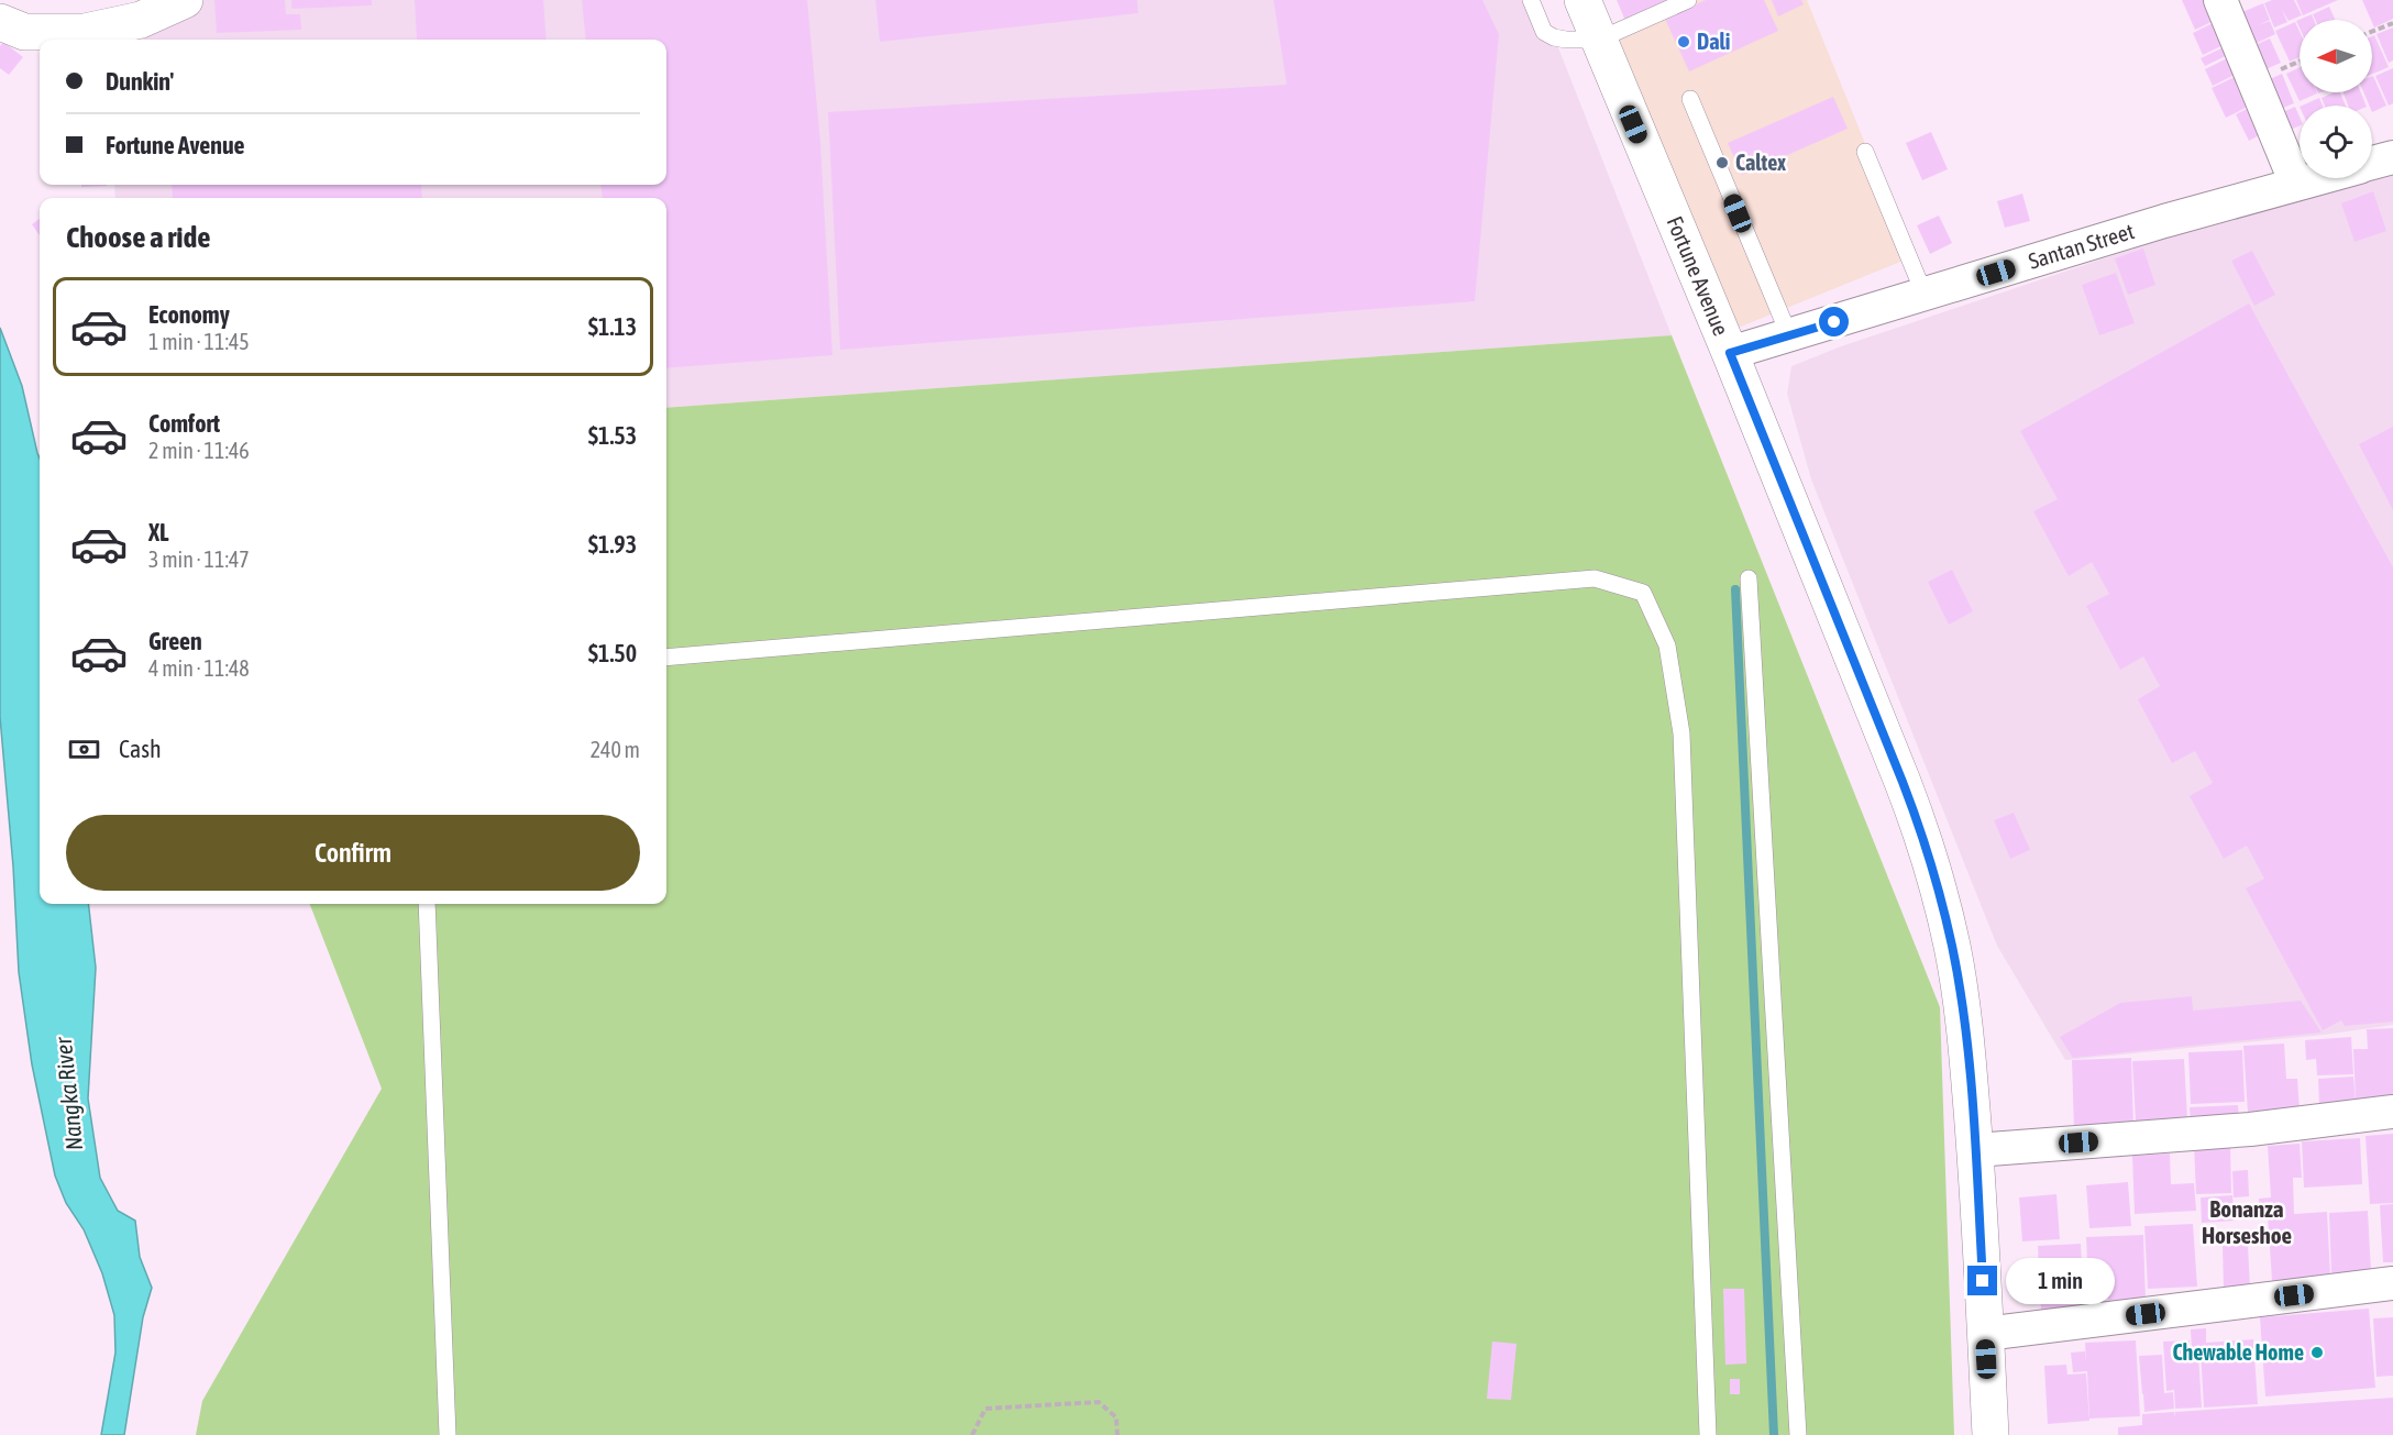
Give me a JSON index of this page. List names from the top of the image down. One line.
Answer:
{"streets":{"main road":["Fortune Avenue"],"street":["Santan Street"]},"crossings":[["Santan Street","Fortune Avenue"]],"districts":["Bonanza Horseshoe"],"water":["Nangka River"],"places":["Dali","Caltex","Chewable Home"],"north":"left","page":{"banner":["Dunkin'","Fortune Avenue"],"heading":"Choose a ride","list":[{"name":"Economy","note":"1 min · 11:45","value":"$1.13"},{"name":"Comfort","note":"2 min · 11:46","value":"$1.53"},{"name":"XL","note":"3 min · 11:47","value":"$1.93"},{"name":"Green","note":"4 min · 11:48","value":"$1.50"}],"pay":["Cash","240 m"],"buttons":"Confirm","bubble":"1 min"}}
